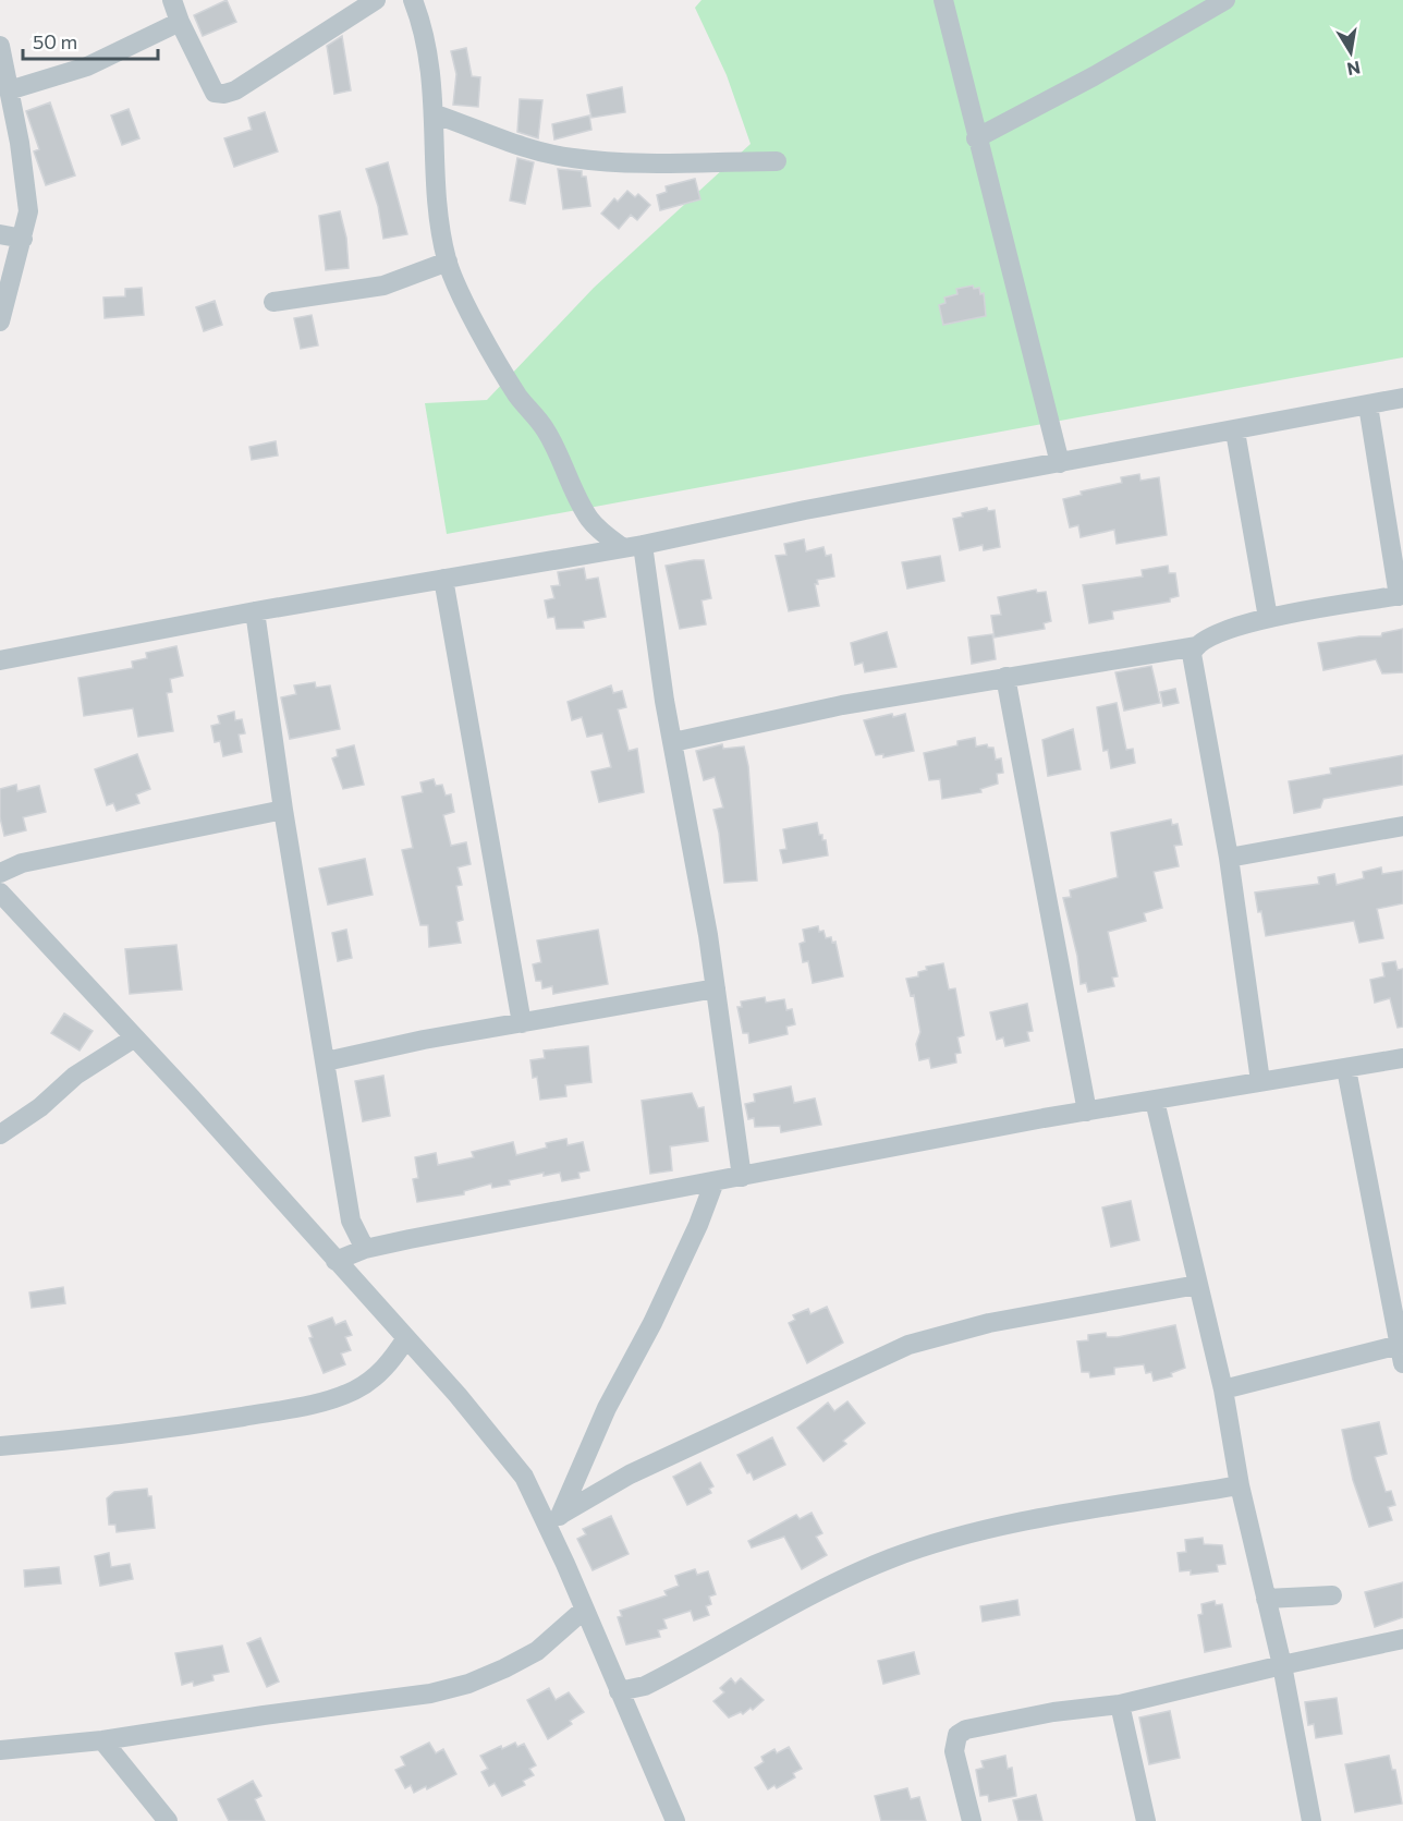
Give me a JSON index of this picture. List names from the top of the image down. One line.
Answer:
{"scale_bar":"50 m","north":"bottom"}
